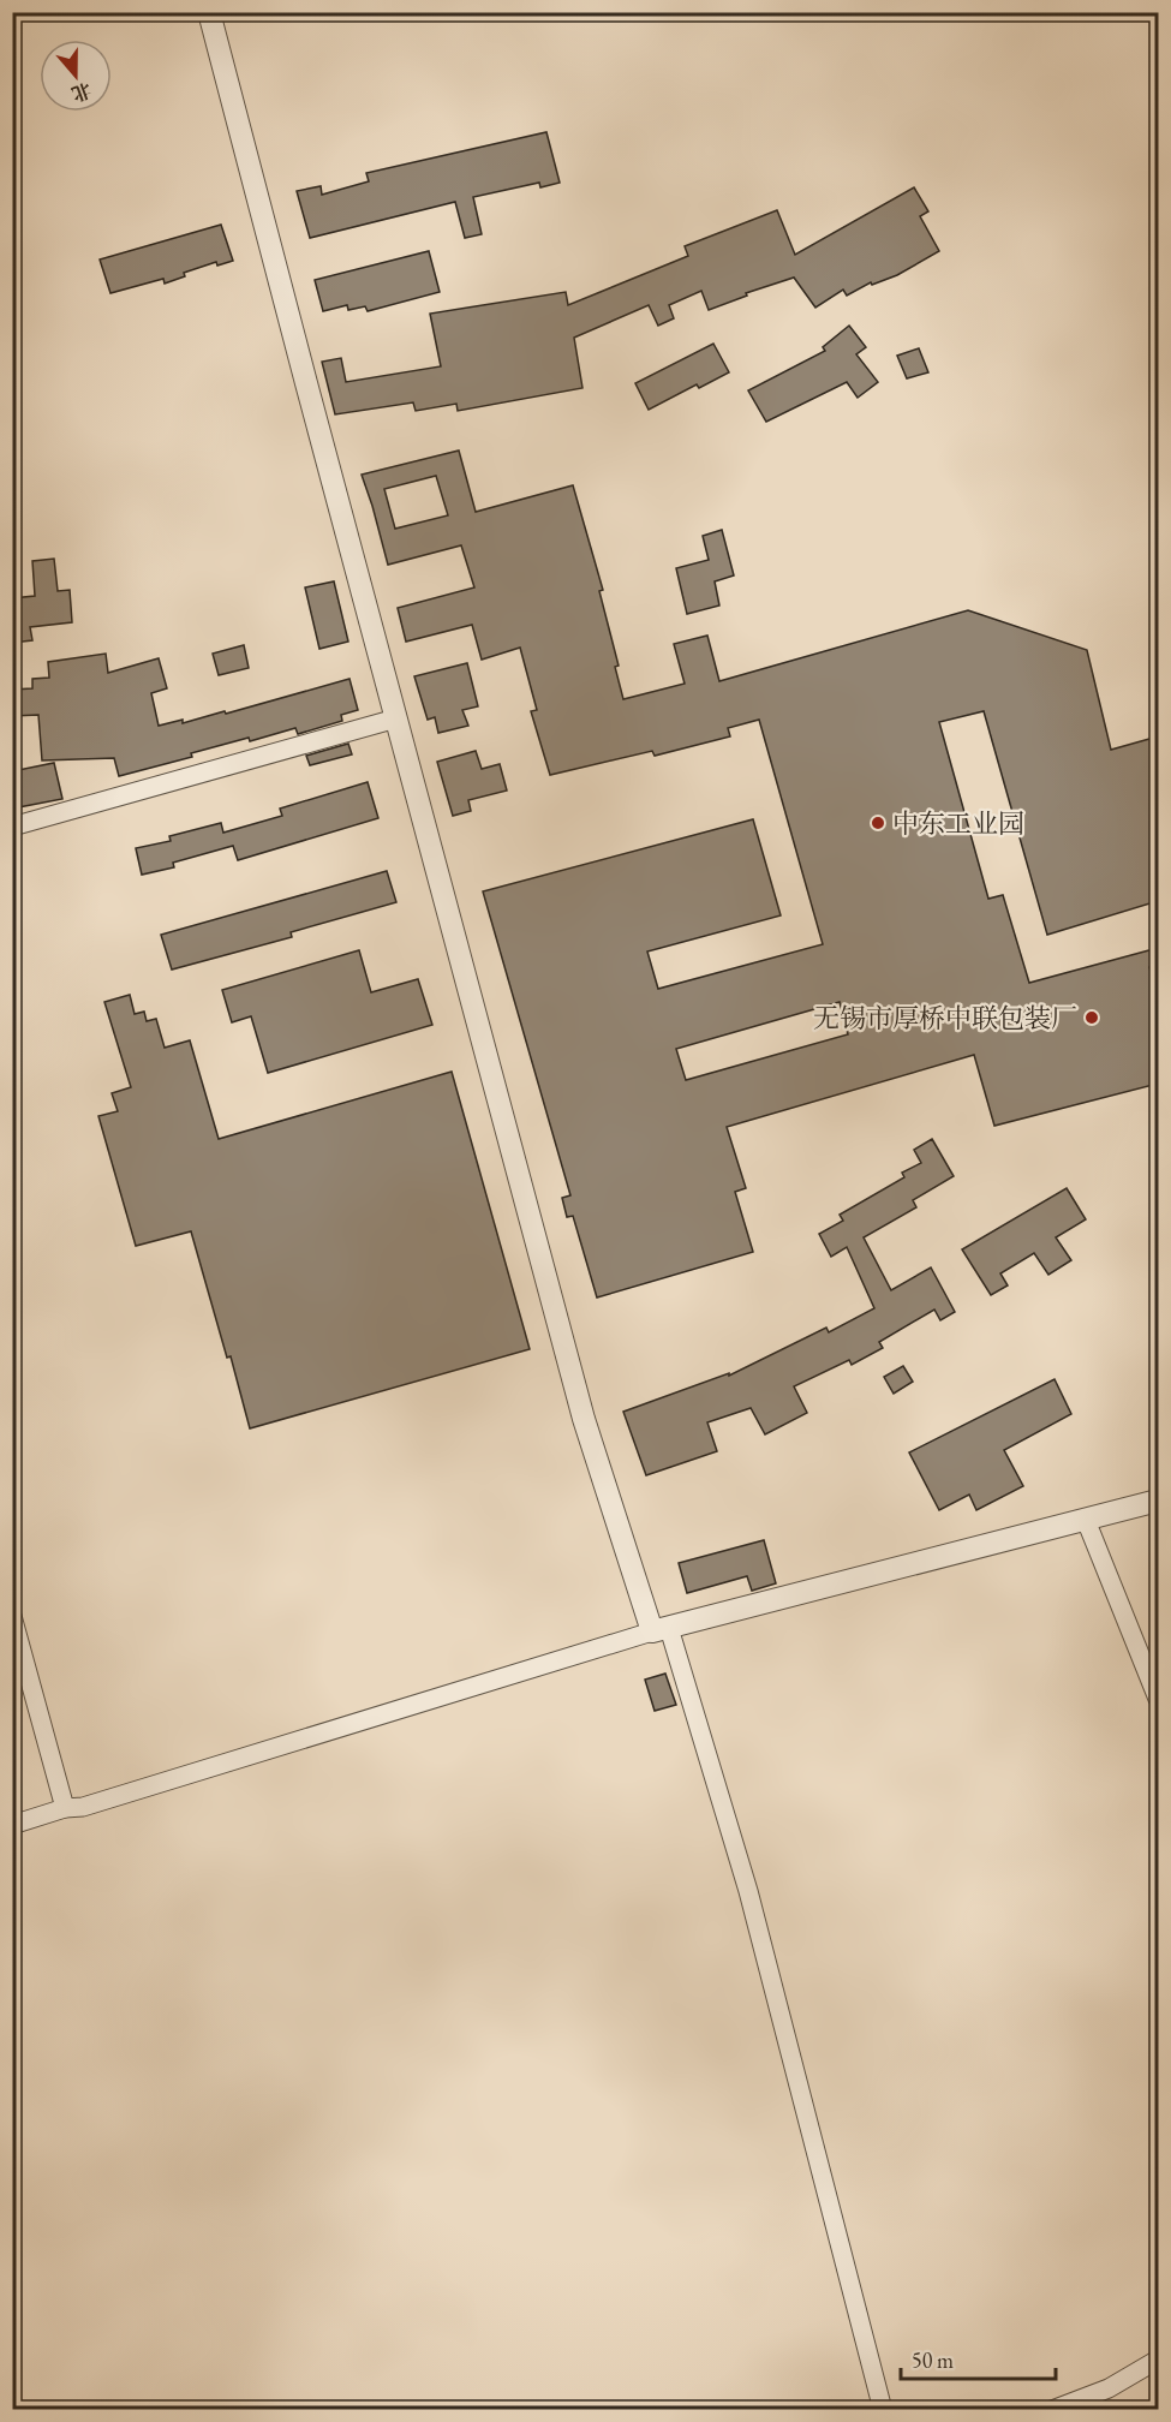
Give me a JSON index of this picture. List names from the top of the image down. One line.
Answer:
{"places":["中东工业园","无锡市厚桥中联包装厂"],"scale_bar":"50 m","north":"bottom"}
